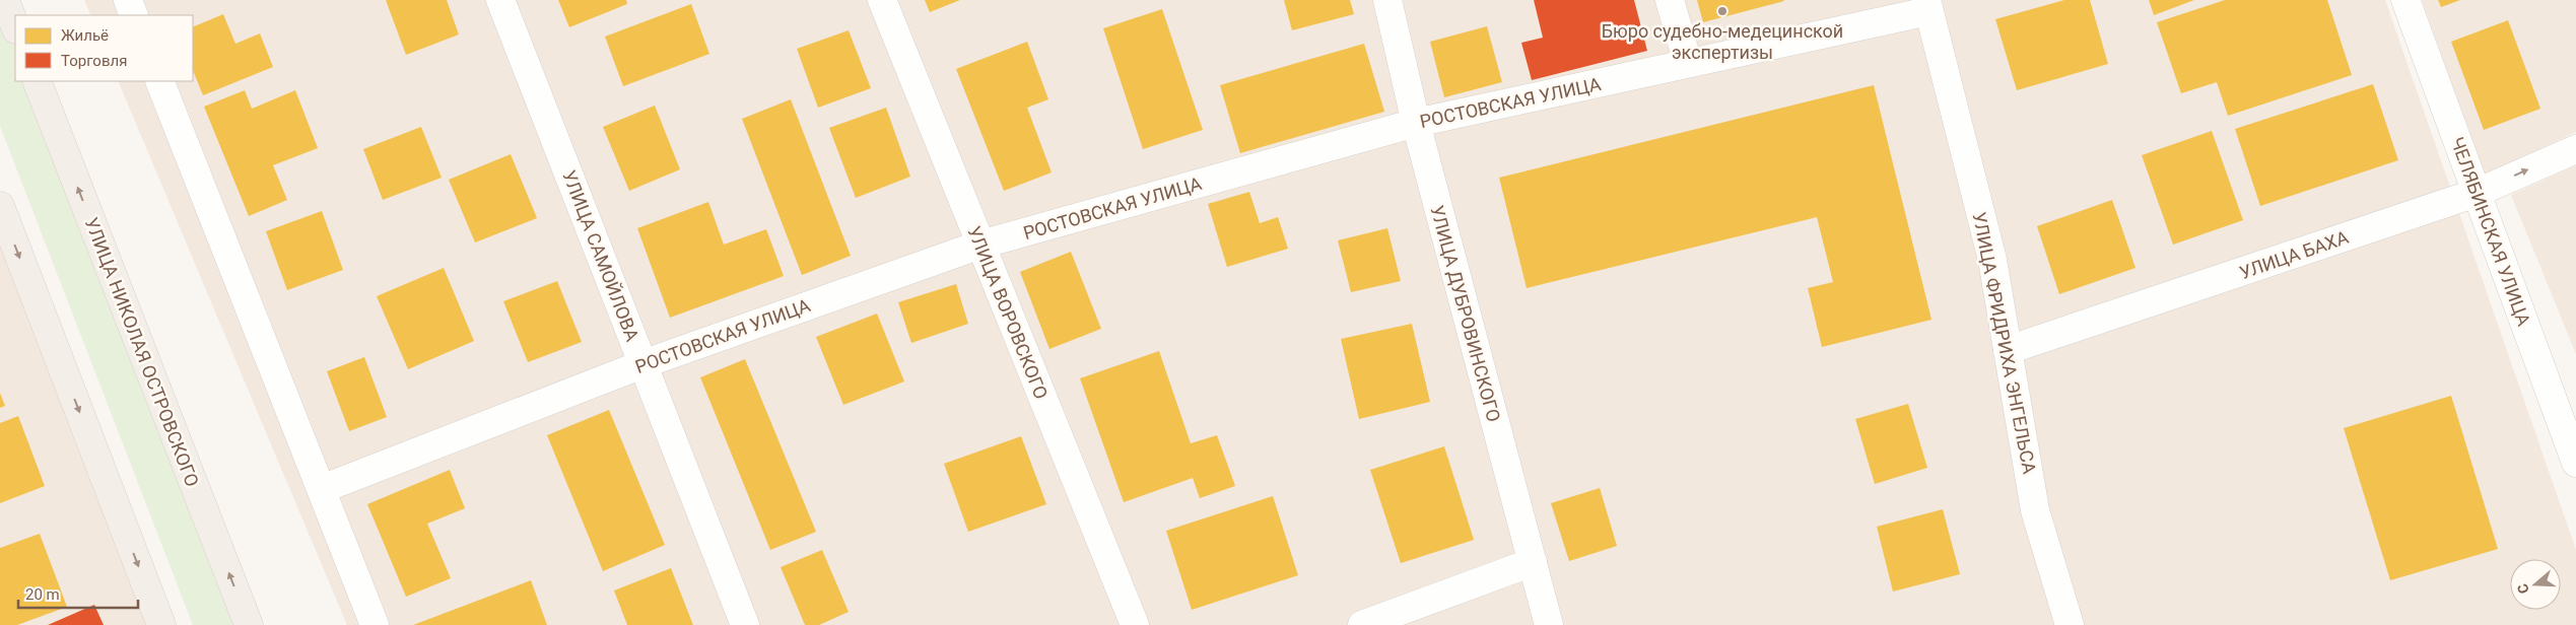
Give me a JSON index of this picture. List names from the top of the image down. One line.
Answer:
{"streets":{"main road":["УЛИЦА НИКОЛАЯ ОСТРОВСКОГО"],"street":["РОСТОВСКАЯ УЛИЦА","ЧЕЛЯБИНСКАЯ УЛИЦА","УЛИЦА БАХА","УЛИЦА САМОЙЛОВА","УЛИЦА ВОРОВСКОГО","УЛИЦА ДУБРОВИНСКОГО","УЛИЦА ФРИДРИХА ЭНГЕЛЬСА"]},"crossings":[["РОСТОВСКАЯ УЛИЦА","УЛИЦА САМОЙЛОВА"],["РОСТОВСКАЯ УЛИЦА","УЛИЦА ВОРОВСКОГО"],["РОСТОВСКАЯ УЛИЦА","УЛИЦА ДУБРОВИНСКОГО"],["РОСТОВСКАЯ УЛИЦА","УЛИЦА ФРИДРИХА ЭНГЕЛЬСА"],["ЧЕЛЯБИНСКАЯ УЛИЦА","УЛИЦА БАХА"],["УЛИЦА БАХА","УЛИЦА ФРИДРИХА ЭНГЕЛЬСА"]],"places":["Бюро судебно-медецинской экспертизы"],"legend":["Жильё","Торговля"],"scale_bar":"20 m","north":"left"}
